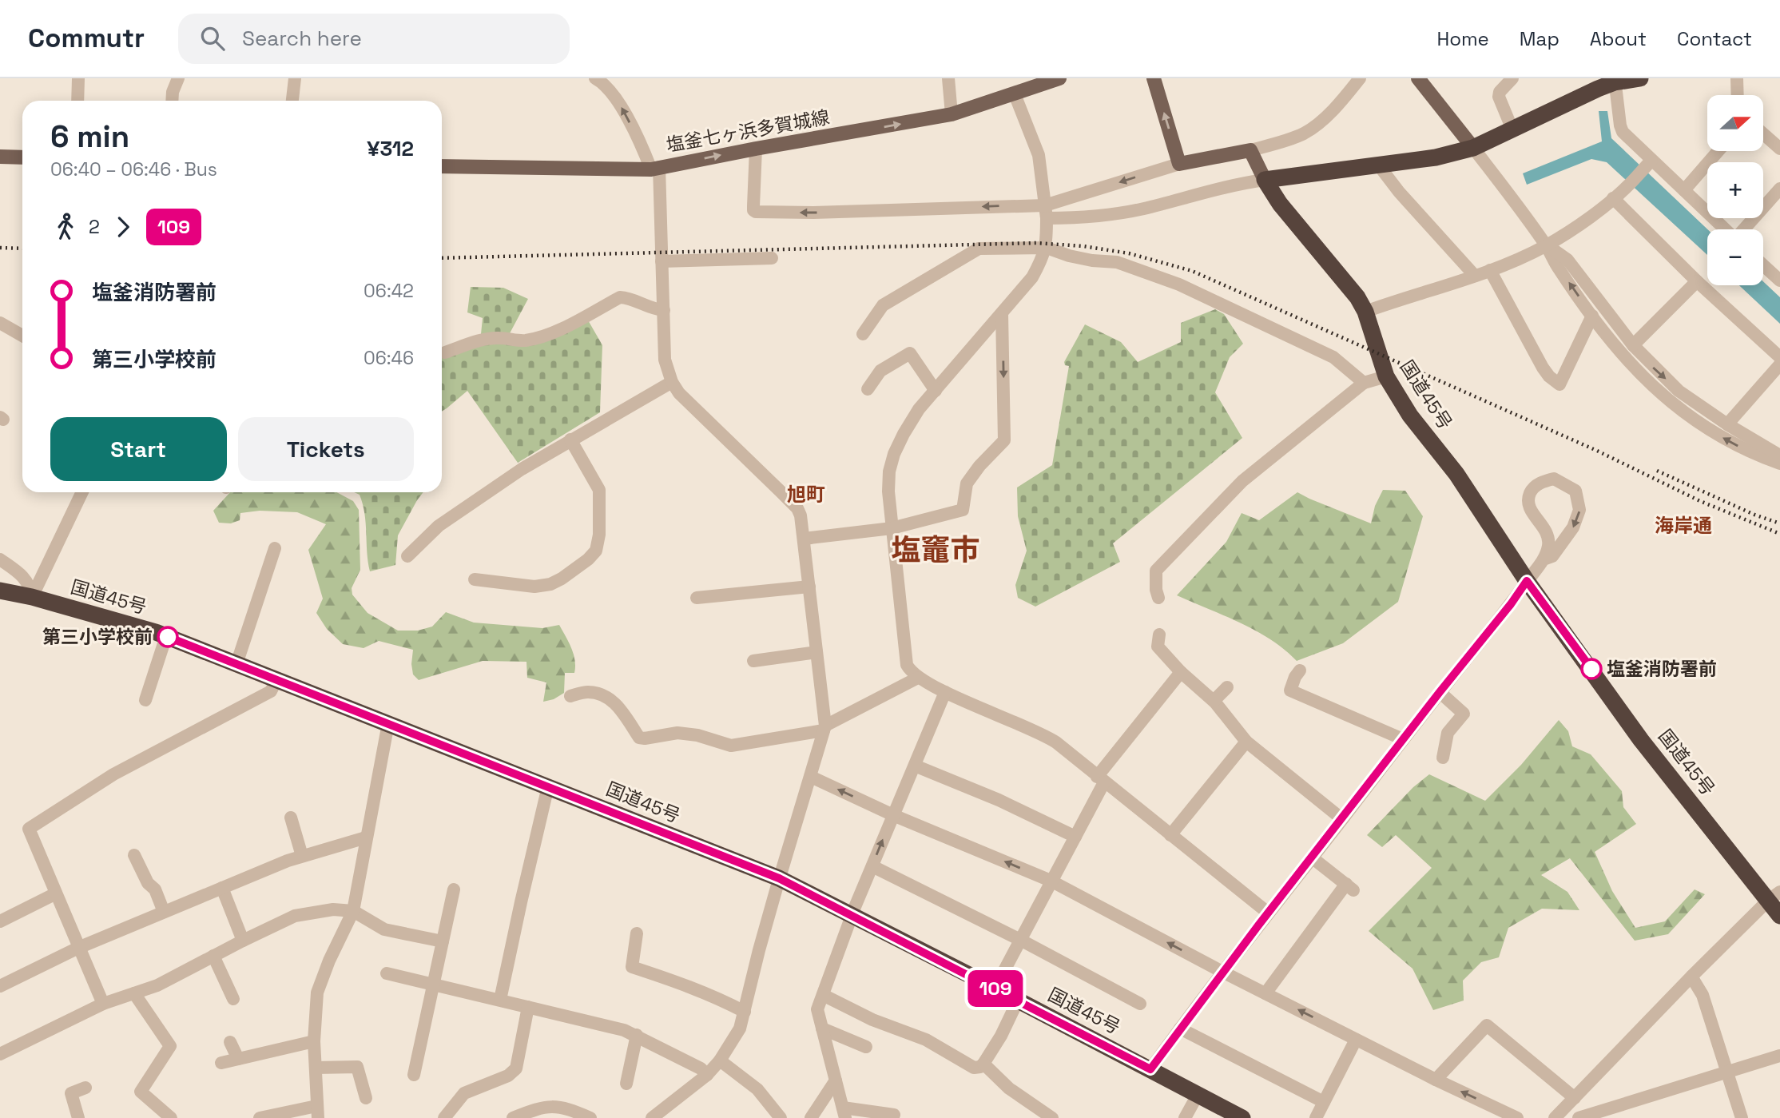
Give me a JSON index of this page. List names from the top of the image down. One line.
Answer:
{"streets":{"highway":["国道45号"],"main road":["塩釜七ヶ浜多賀城線"]},"one_way":["塩釜七ヶ浜多賀城線"],"districts":["旭町","海岸通","塩竈市"],"places":["第三小学校前","塩釜消防署前"],"lines":["bus line 109"],"north":"right","page":{"header":"Commutr","search":"Search here","nav":["Home","Map","About","Contact"],"on_map":"109","map_buttons":["+","−"],"heading":["6 min","06:40 – 06:46 · Bus","¥312"],"legs":["2","109"],"list":[{"name":"塩釜消防署前","value":"06:42"},{"name":"第三小学校前","value":"06:46"}],"buttons":["Start","Tickets"]}}
